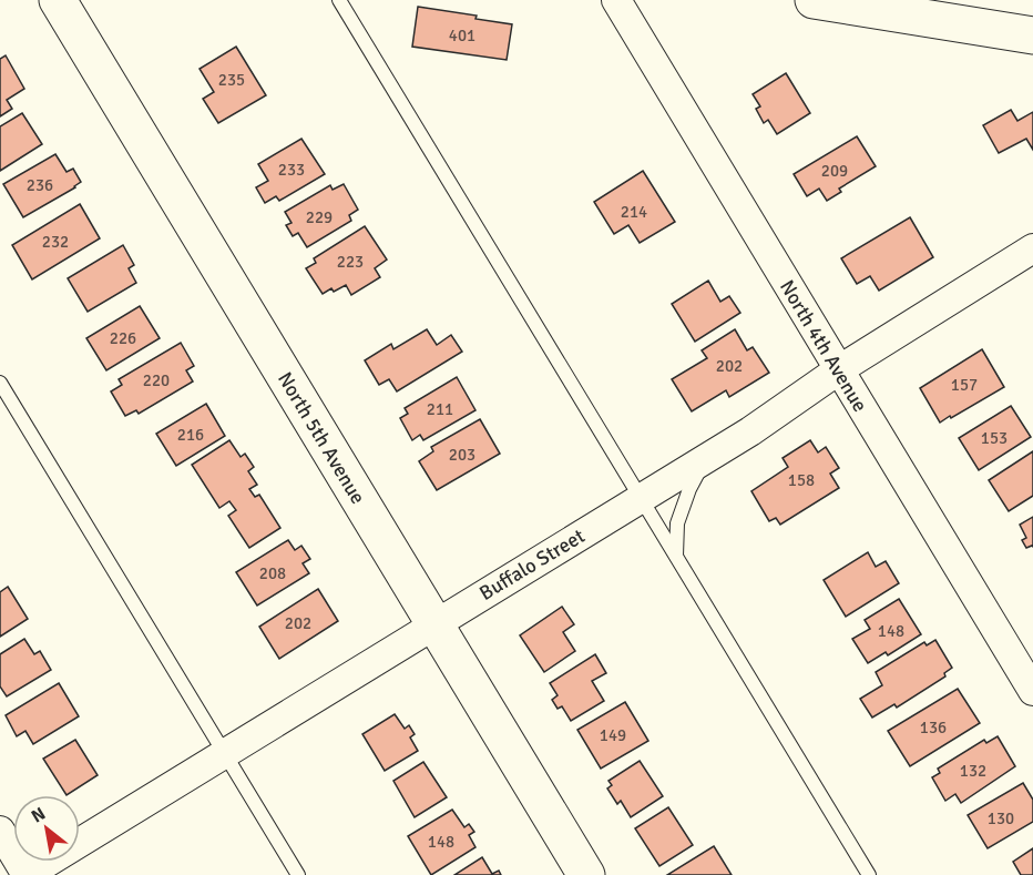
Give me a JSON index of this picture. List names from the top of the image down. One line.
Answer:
{"streets":{"street":["North 4th Avenue","North 5th Avenue","Buffalo Street"]},"crossings":[["North 4th Avenue","Buffalo Street"],["North 5th Avenue","Buffalo Street"]],"house_numbers":["401","235","233","209","236","214","229","232","223","226","202","220","157","211","216","153","203","158","208","202","148","136","149","132","130","148"],"north":"top left"}
